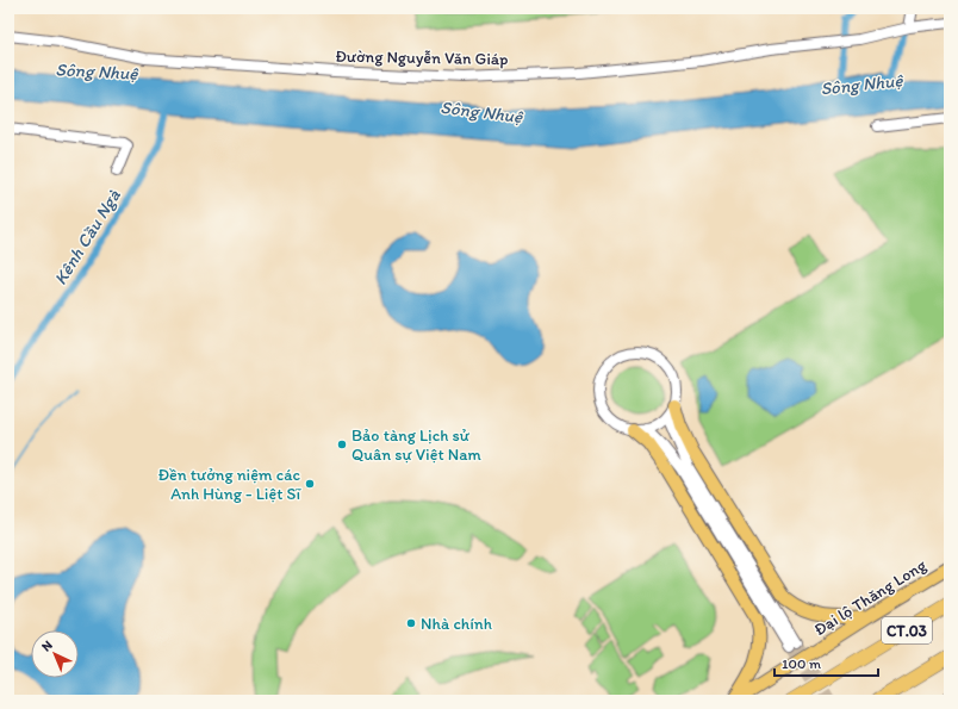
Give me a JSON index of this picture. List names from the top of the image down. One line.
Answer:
{"streets":{"highway":["CT.03"],"main road":["Đại lộ Thăng Long"],"street":["Đường Nguyễn Văn Giáp"]},"water":["Sông Nhuệ","Kênh Cầu Ngà"],"places":["Bảo tàng Lịch sử Quân sự Việt Nam","Đền tưởng niệm các Anh Hùng - Liệt Sĩ","Nhà chính"],"scale_bar":"100 m","north":"top left"}
